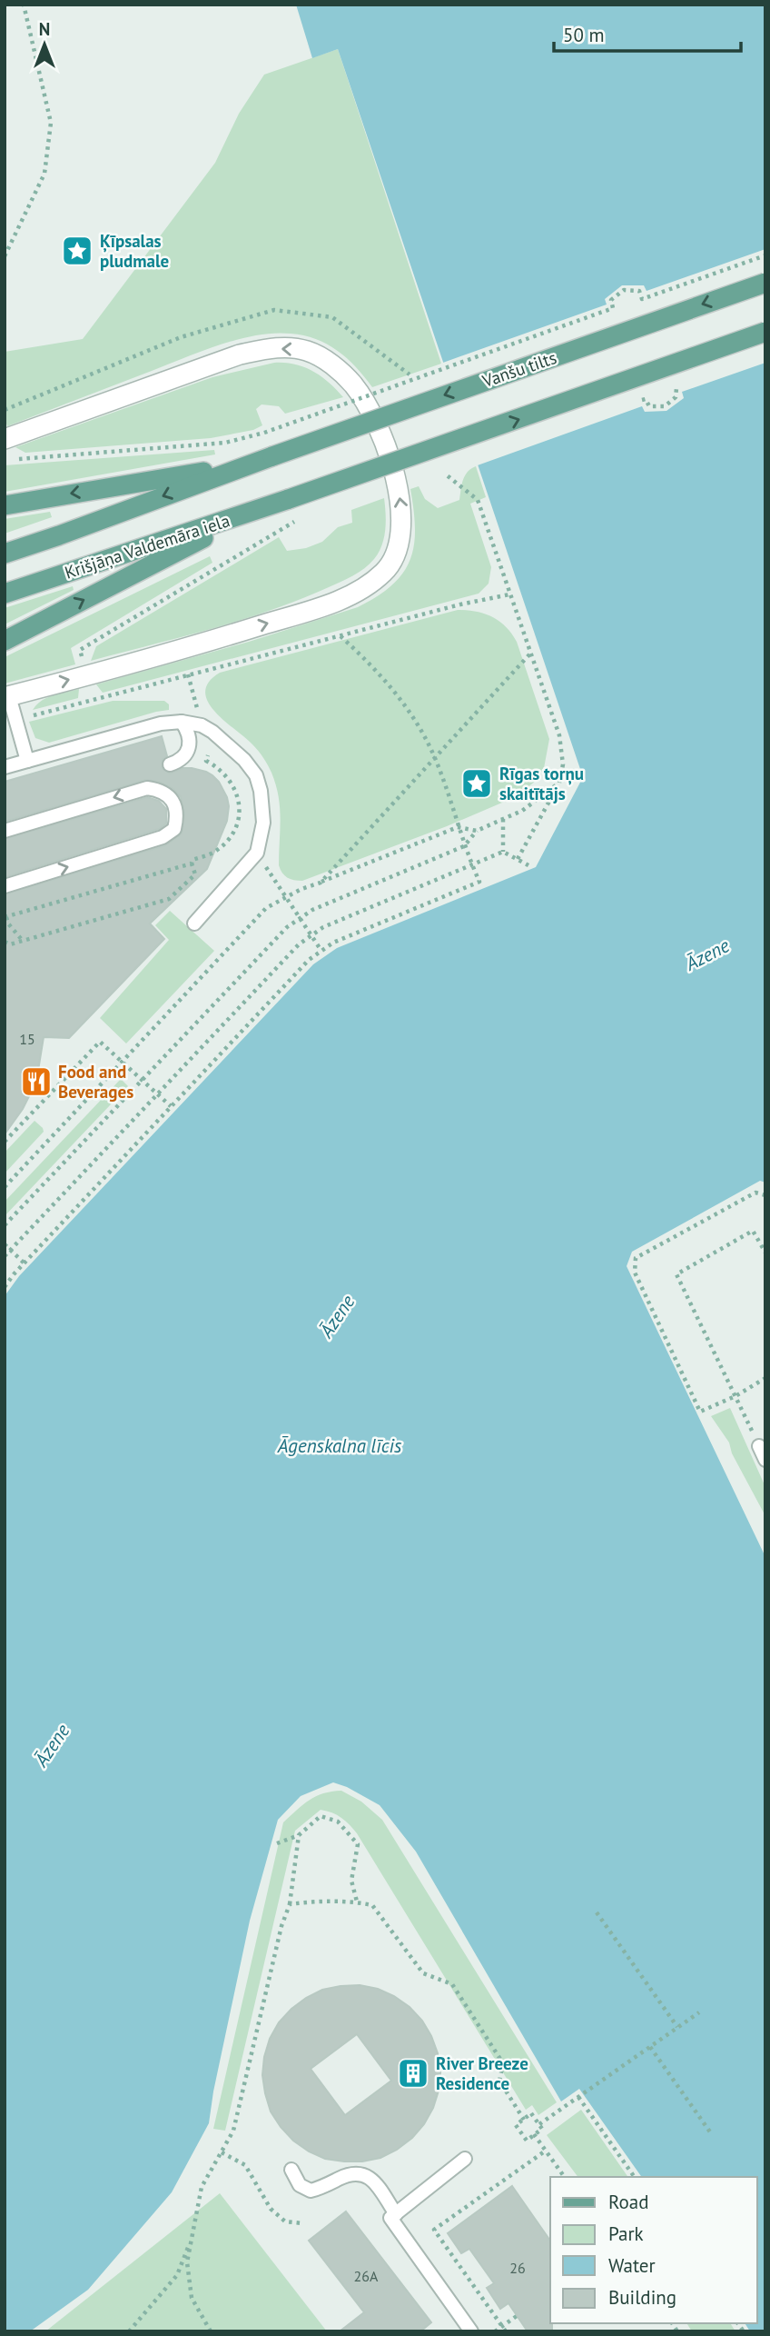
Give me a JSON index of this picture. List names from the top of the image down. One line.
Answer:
{"streets":{"main road":["Vanšu tilts","Krišjāņa Valdemāra iela"]},"one_way":["Vanšu tilts","Krišjāņa Valdemāra iela"],"water":["Āzene","Āgenskalna līcis"],"places":{"place":["Ķīpsalas pludmale","Rīgas torņu skaitītājs"],"restaurant":["Food and Beverages"],"building":["River Breeze Residence"]},"house_numbers":["15","26","26A"],"legend":["Road","Park","Water","Building"],"scale_bar":"50 m","north":"top"}
